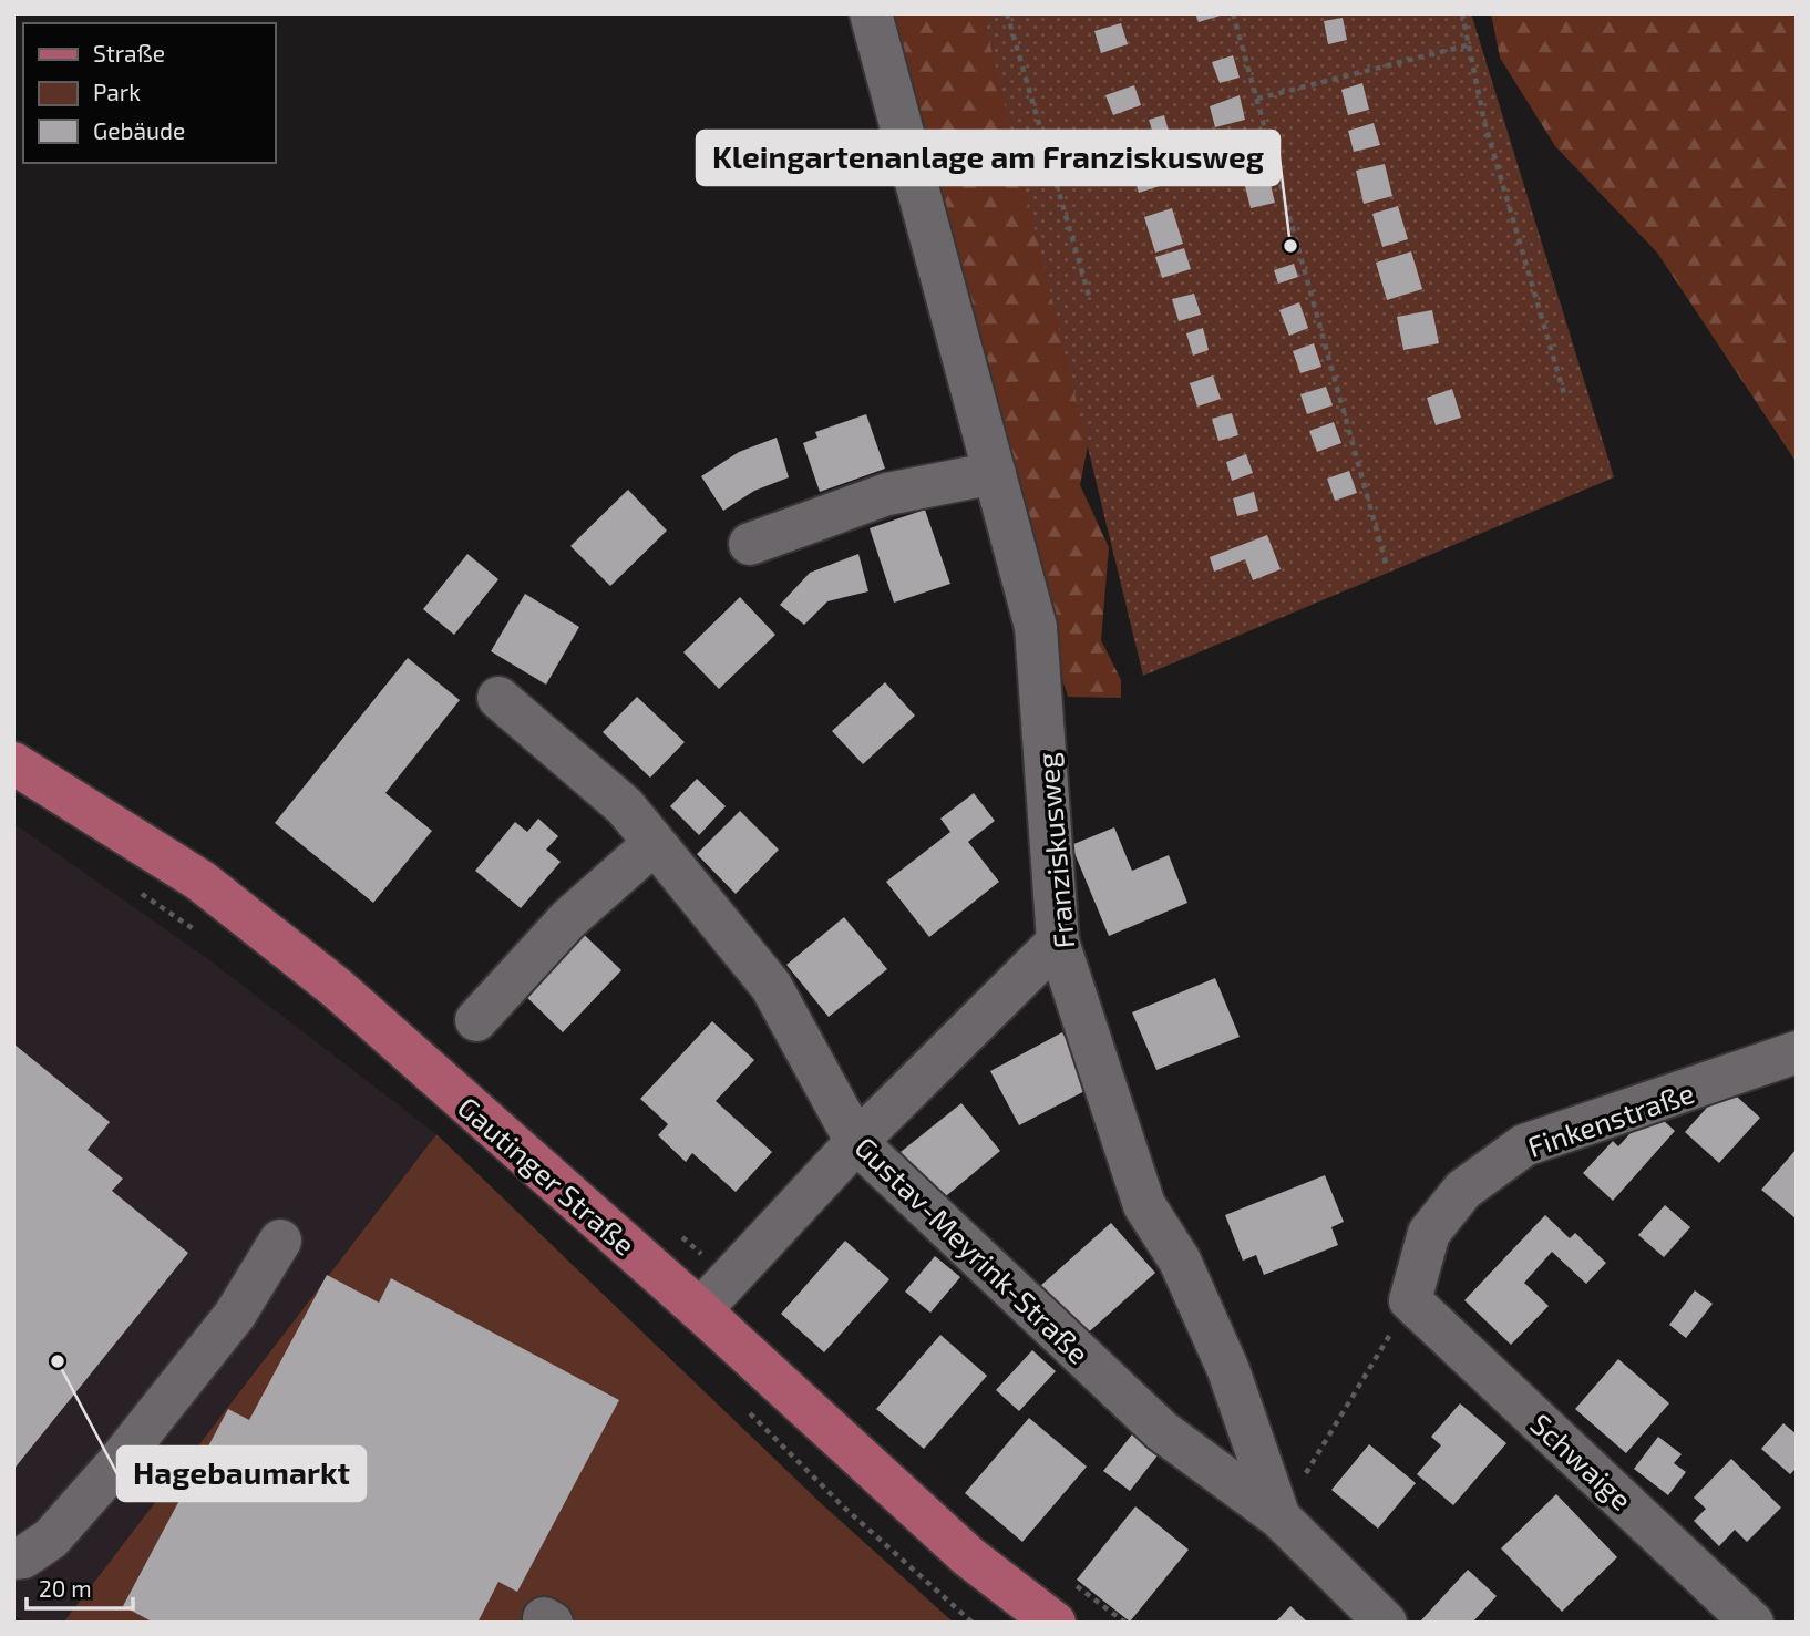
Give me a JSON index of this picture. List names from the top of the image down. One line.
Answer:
{"streets":{"main road":["Gautinger Straße"],"street":["Franziskusweg","Finkenstraße","Gustav-Meyrink-Straße","Schwaige"]},"crossings":[["Franziskusweg","Gustav-Meyrink-Straße"],["Finkenstraße","Schwaige"]],"places":["Kleingartenanlage am Franziskusweg","Hagebaumarkt"],"legend":["Straße","Park","Gebäude"],"scale_bar":"20 m"}
